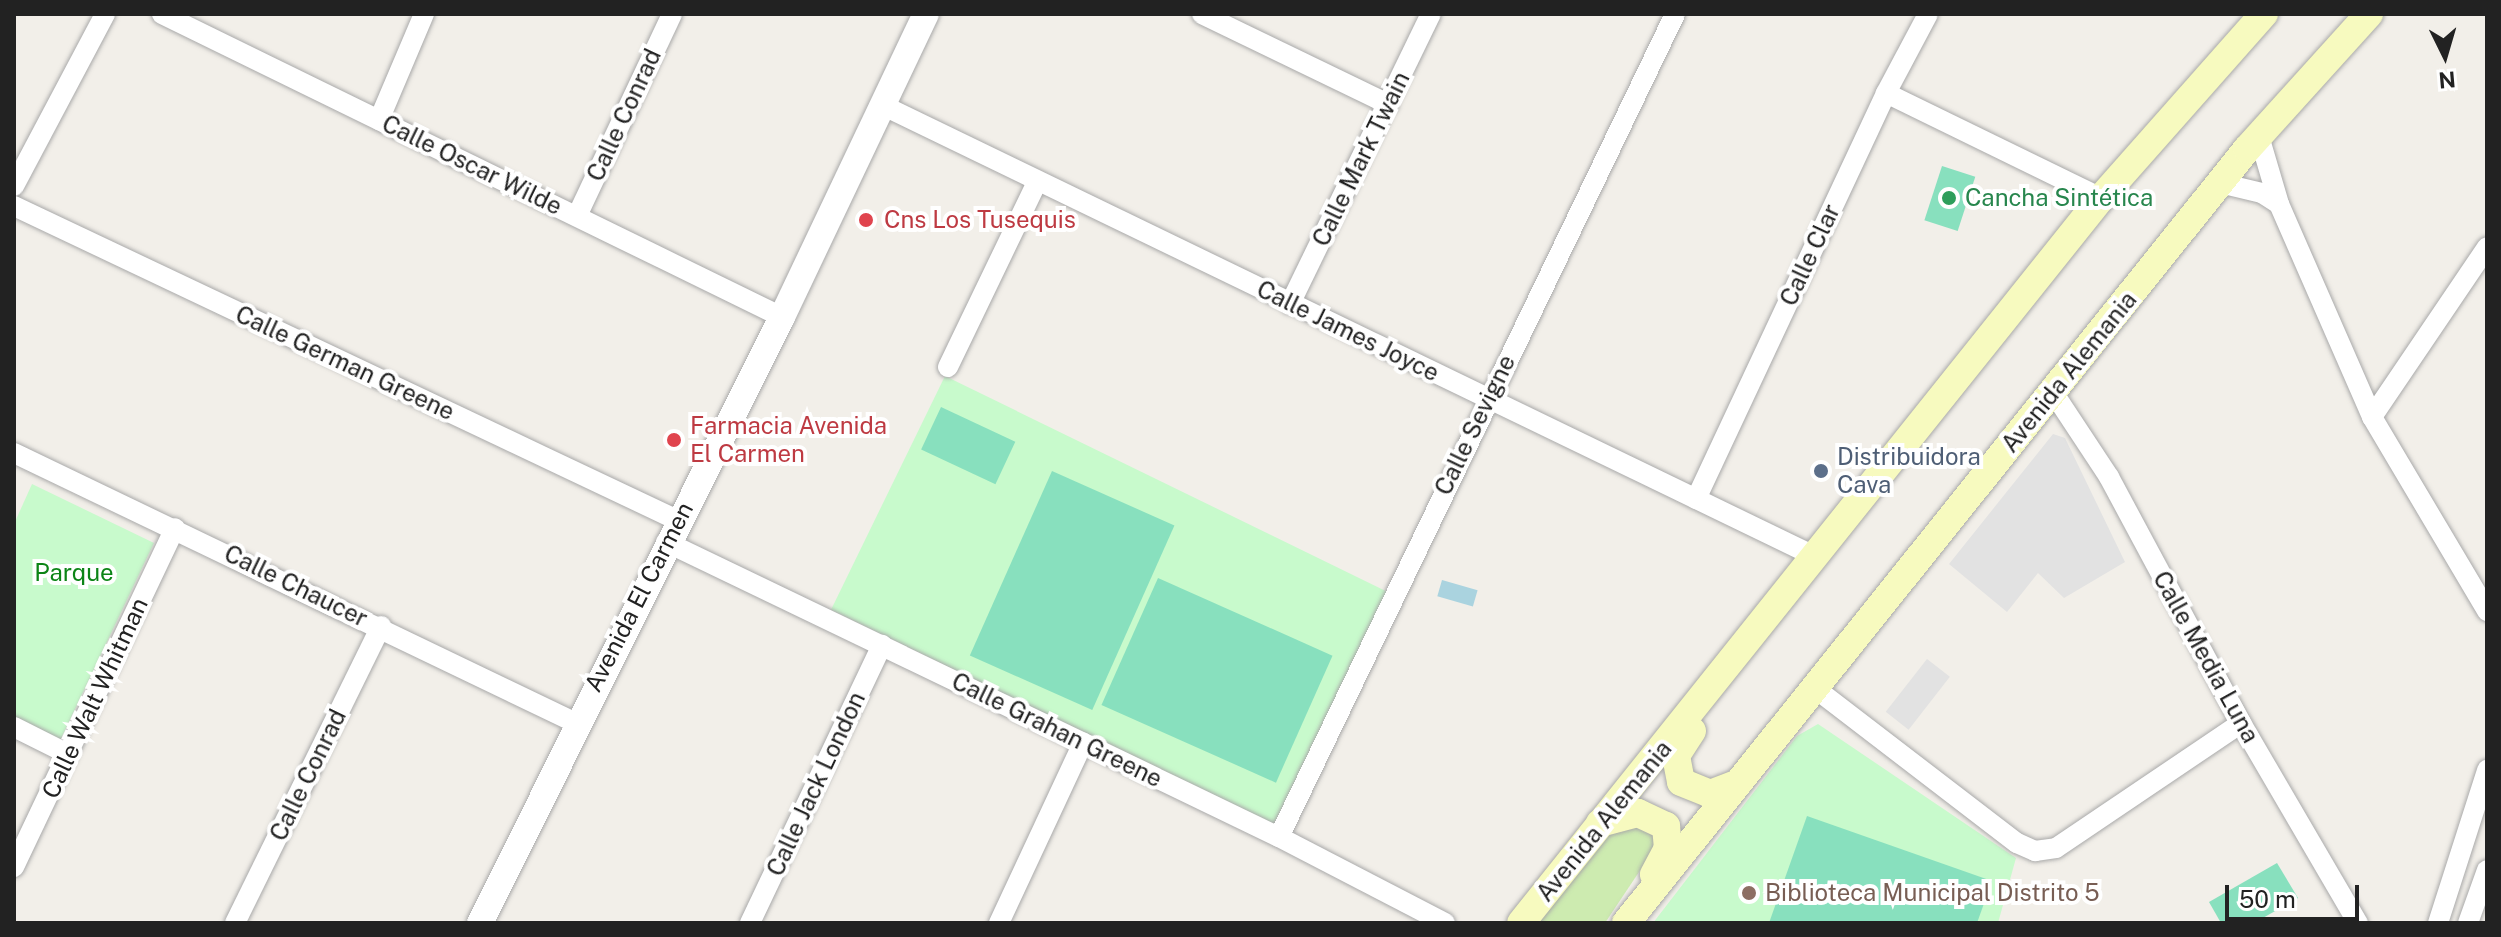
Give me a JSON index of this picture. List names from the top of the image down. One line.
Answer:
{"streets":{"main road":["Avenida Alemania"],"street":["Calle Conrad","Calle Mark Twain","Calle Oscar Wilde","Calle Clar","Calle James Joyce","Calle German Greene","Calle Sevigne","Calle Chaucer","Avenida El Carmen","Calle Media Luna","Calle Walt Whitman","Calle Grahan Greene","Calle Jack London"]},"crossings":[["Calle Conrad","Calle Oscar Wilde"],["Calle Conrad","Calle Chaucer"],["Calle Mark Twain","Calle James Joyce"],["Calle Oscar Wilde","Avenida El Carmen"],["Calle Clar","Calle James Joyce"],["Calle James Joyce","Avenida Alemania"],["Calle James Joyce","Calle Sevigne"],["Calle James Joyce","Avenida El Carmen"],["Calle German Greene","Avenida El Carmen"],["Calle German Greene","Calle Grahan Greene"],["Avenida Alemania","Calle Media Luna"],["Calle Sevigne","Calle Grahan Greene"],["Calle Chaucer","Avenida El Carmen"],["Calle Chaucer","Calle Walt Whitman"],["Avenida El Carmen","Calle Grahan Greene"],["Calle Grahan Greene","Calle Jack London"]],"parks":["Parque"],"places":["Cancha Sintética","Cns Los Tusequis","Farmacia Avenida El Carmen","Distribuidora Cava","Biblioteca Municipal Distrito 5"],"scale_bar":"50 m","north":"bottom"}
